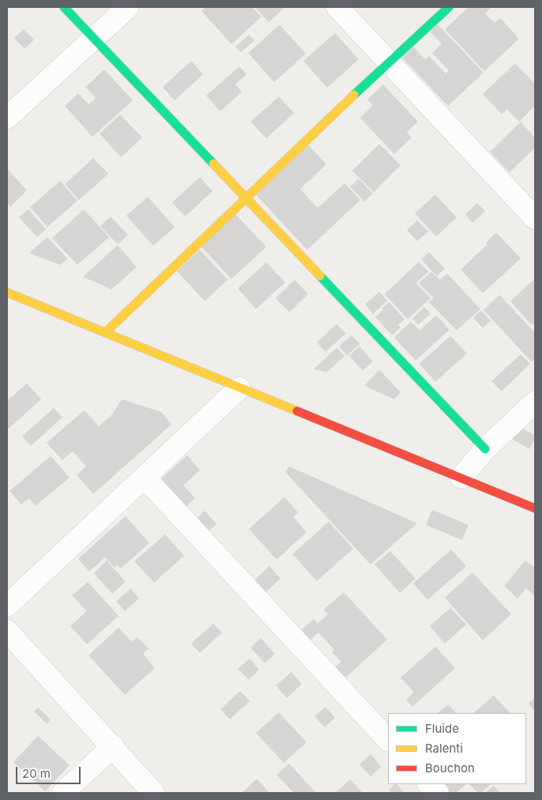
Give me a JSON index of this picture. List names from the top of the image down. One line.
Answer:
{"legend":["Fluide","Ralenti","Bouchon"],"scale_bar":"20 m"}
